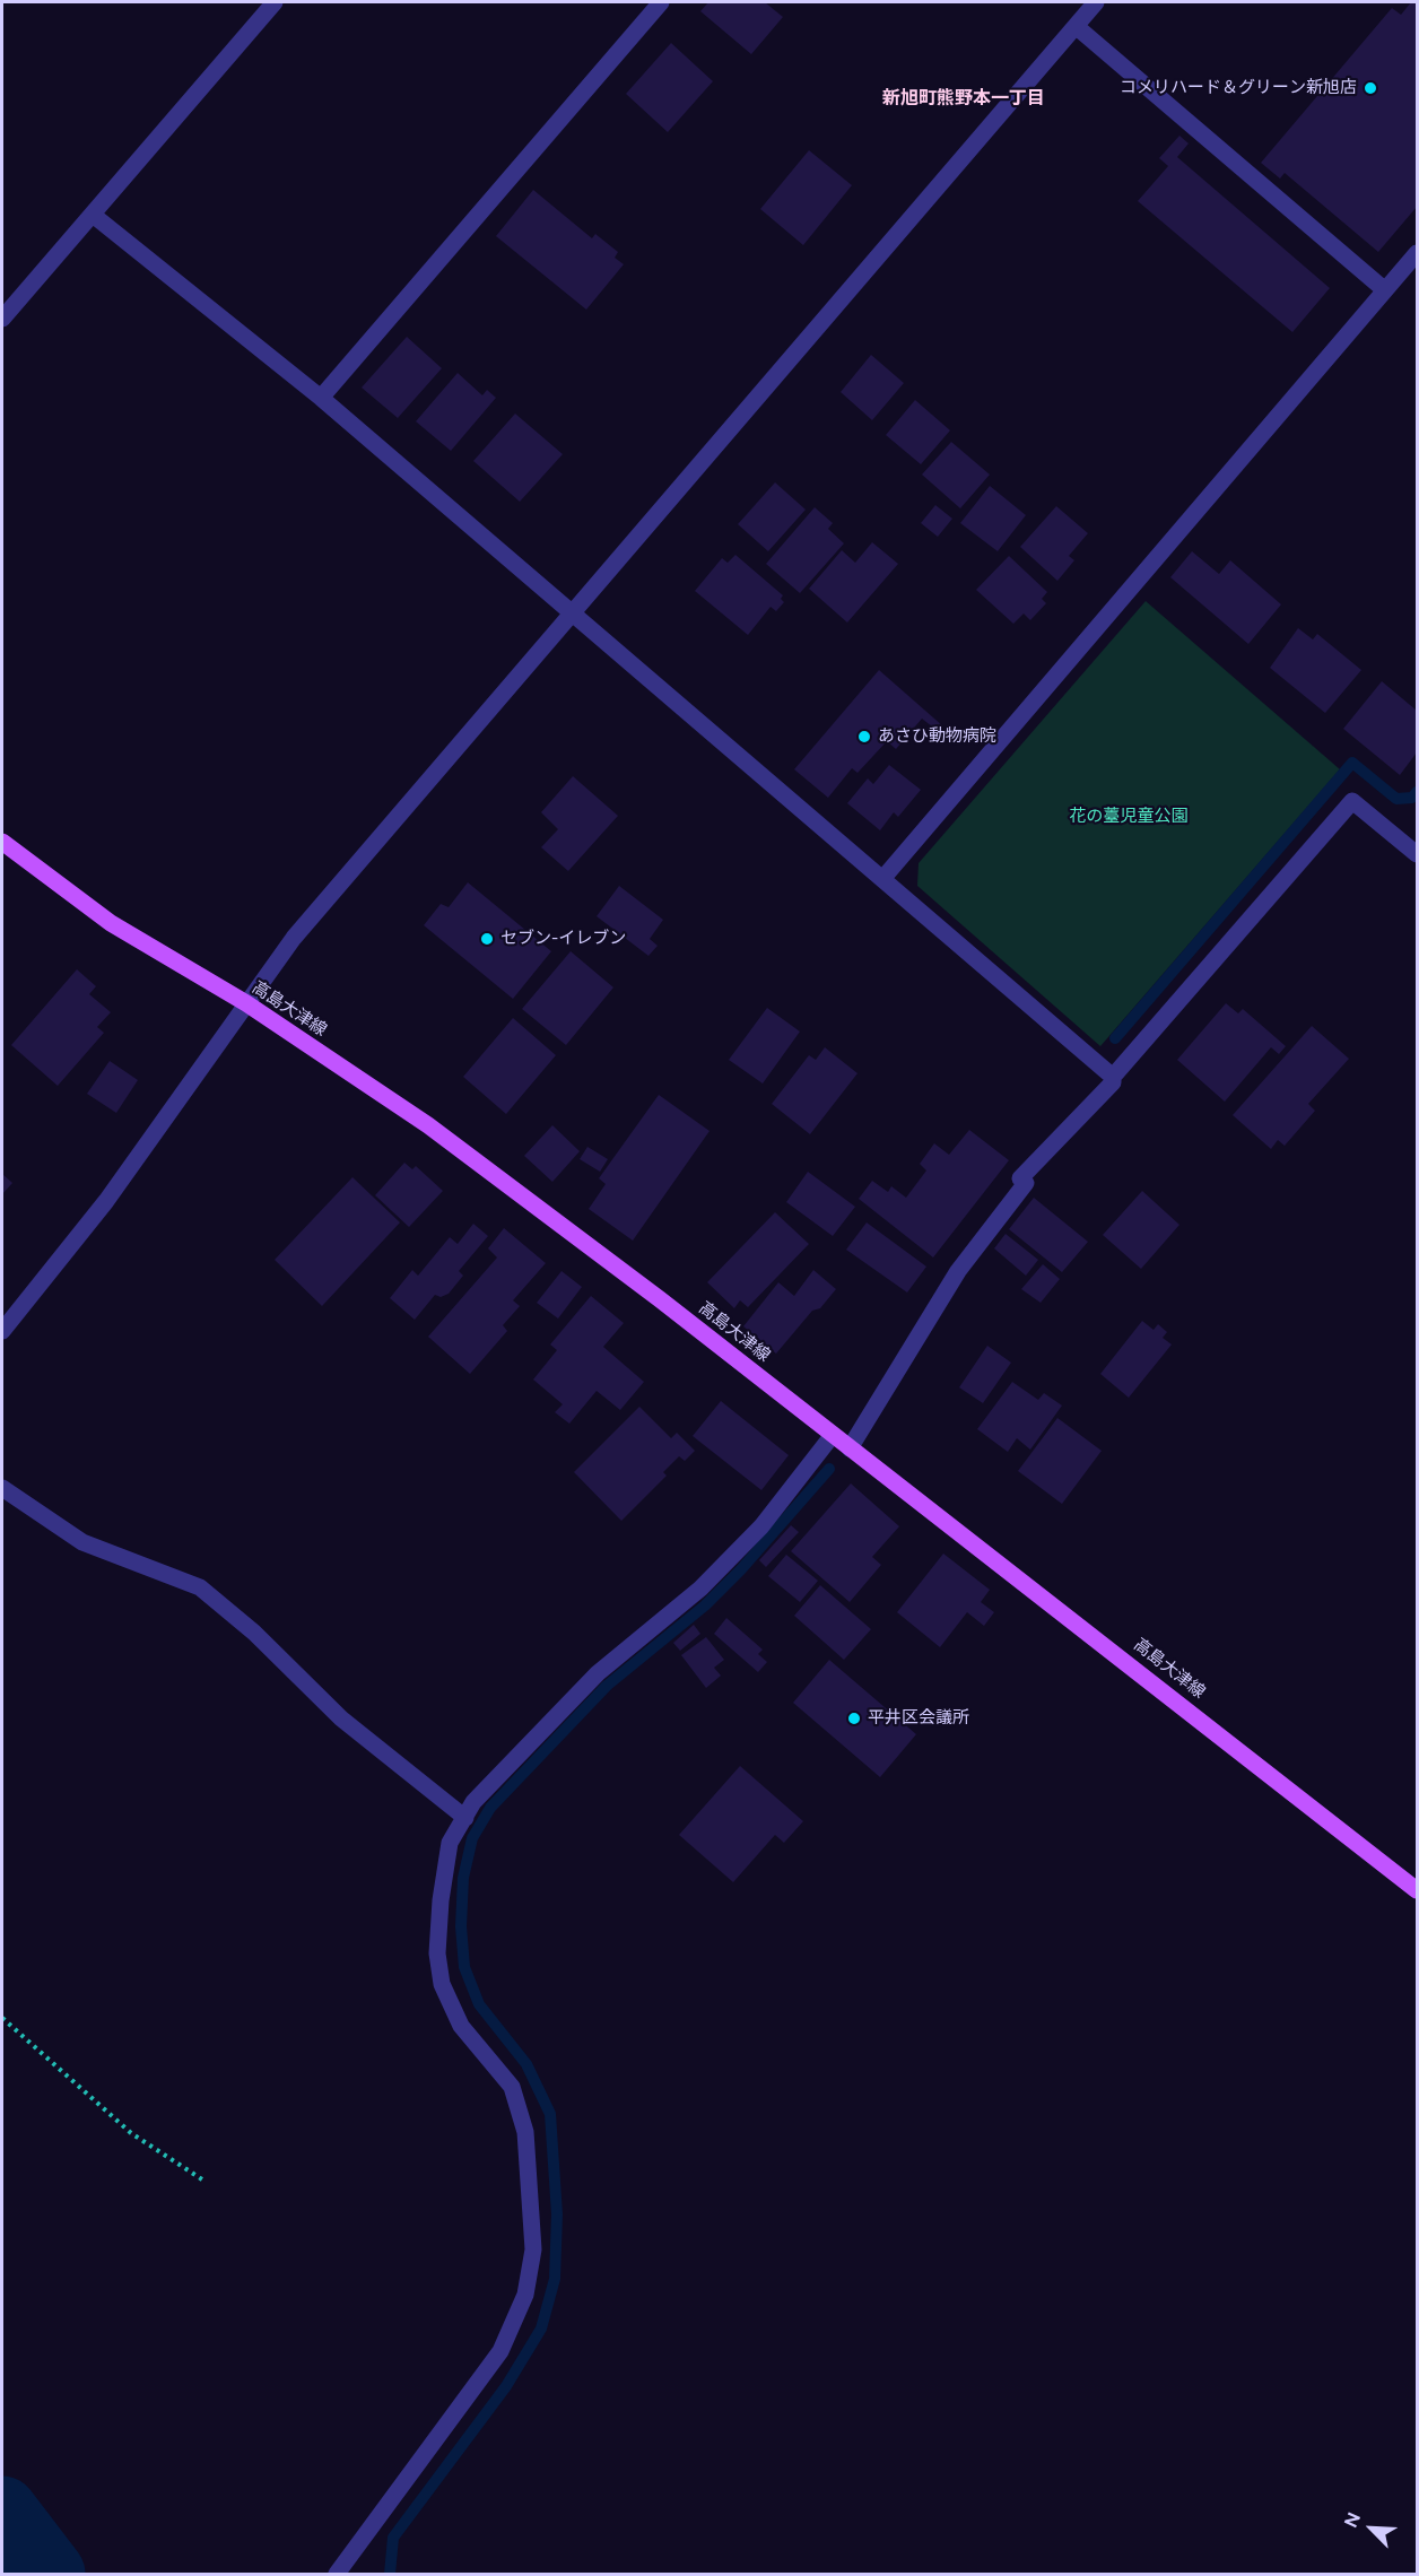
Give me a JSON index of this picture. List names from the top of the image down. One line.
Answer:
{"streets":{"main road":["高島大津線"]},"districts":["新旭町熊野本一丁目"],"parks":["花の薹児童公園"],"places":["コメリハード＆グリーン新旭店","あさひ動物病院","セブン-イレブン","平井区会議所"],"north":"top left"}
